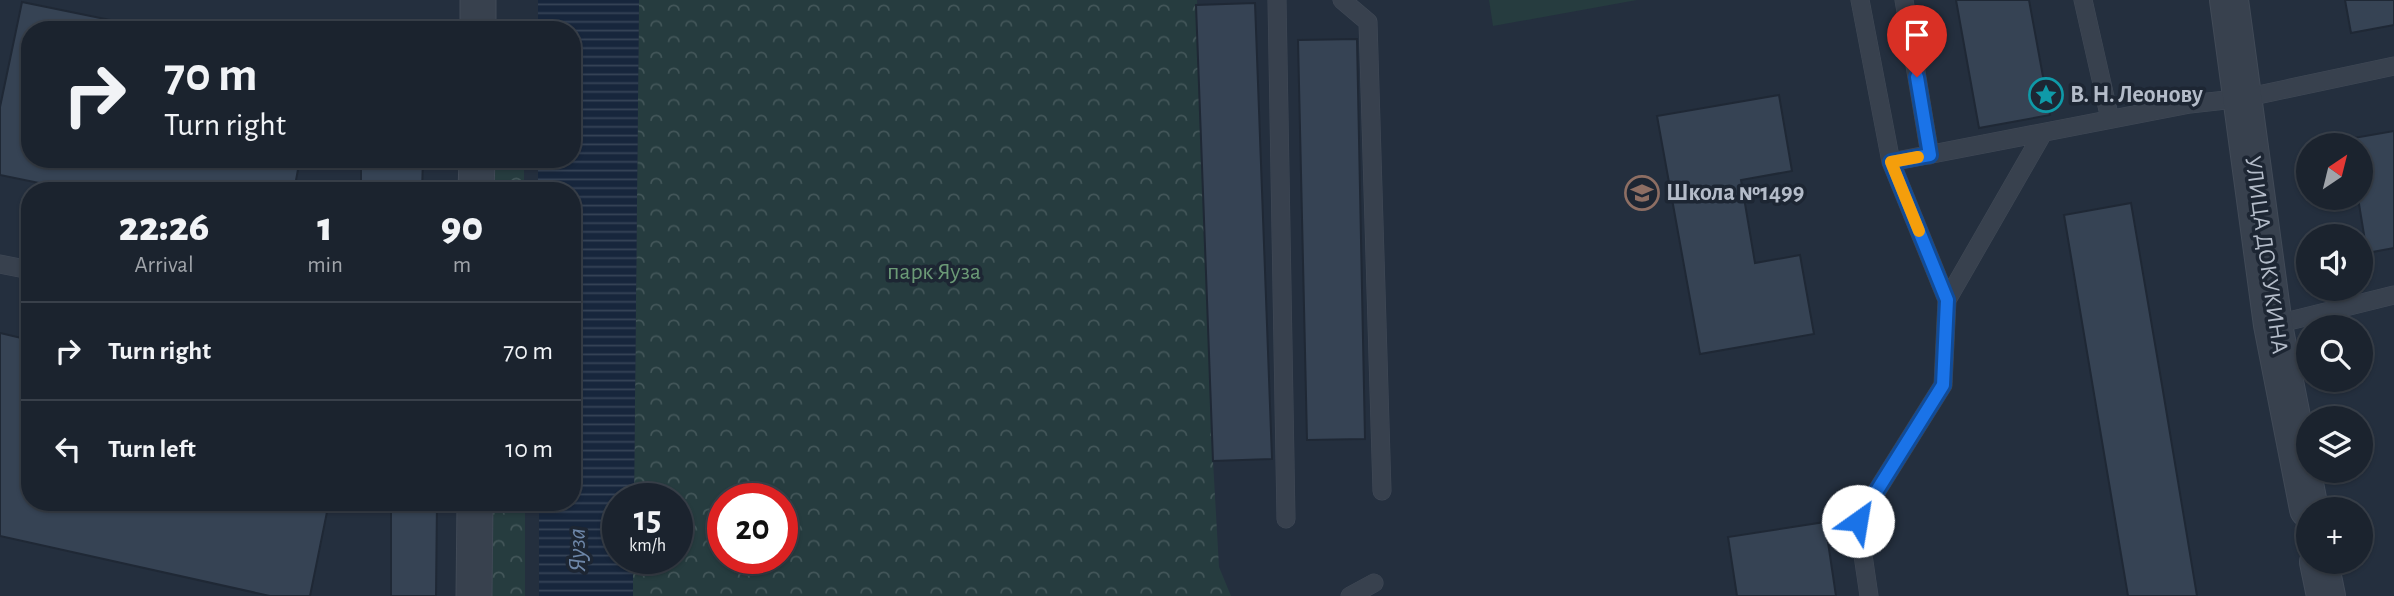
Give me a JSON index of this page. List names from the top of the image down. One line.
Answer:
{"streets":{"street":["УЛИЦА ДОКУКИНА"]},"water":["Яуза"],"parks":["парк Яуза"],"places":{"place":["В. Н. Леонову"],"school or university":["Школа №1499"]},"north":"top right","page":{"turn":["70 m","Turn right"],"map_buttons":"+","eta":["22:26","Arrival","1","min","90","m"],"list":[{"name":"Turn right","value":"70 m"},{"name":"Turn left","value":"10 m"}],"speed":"15 km/h","limit":"20"}}
